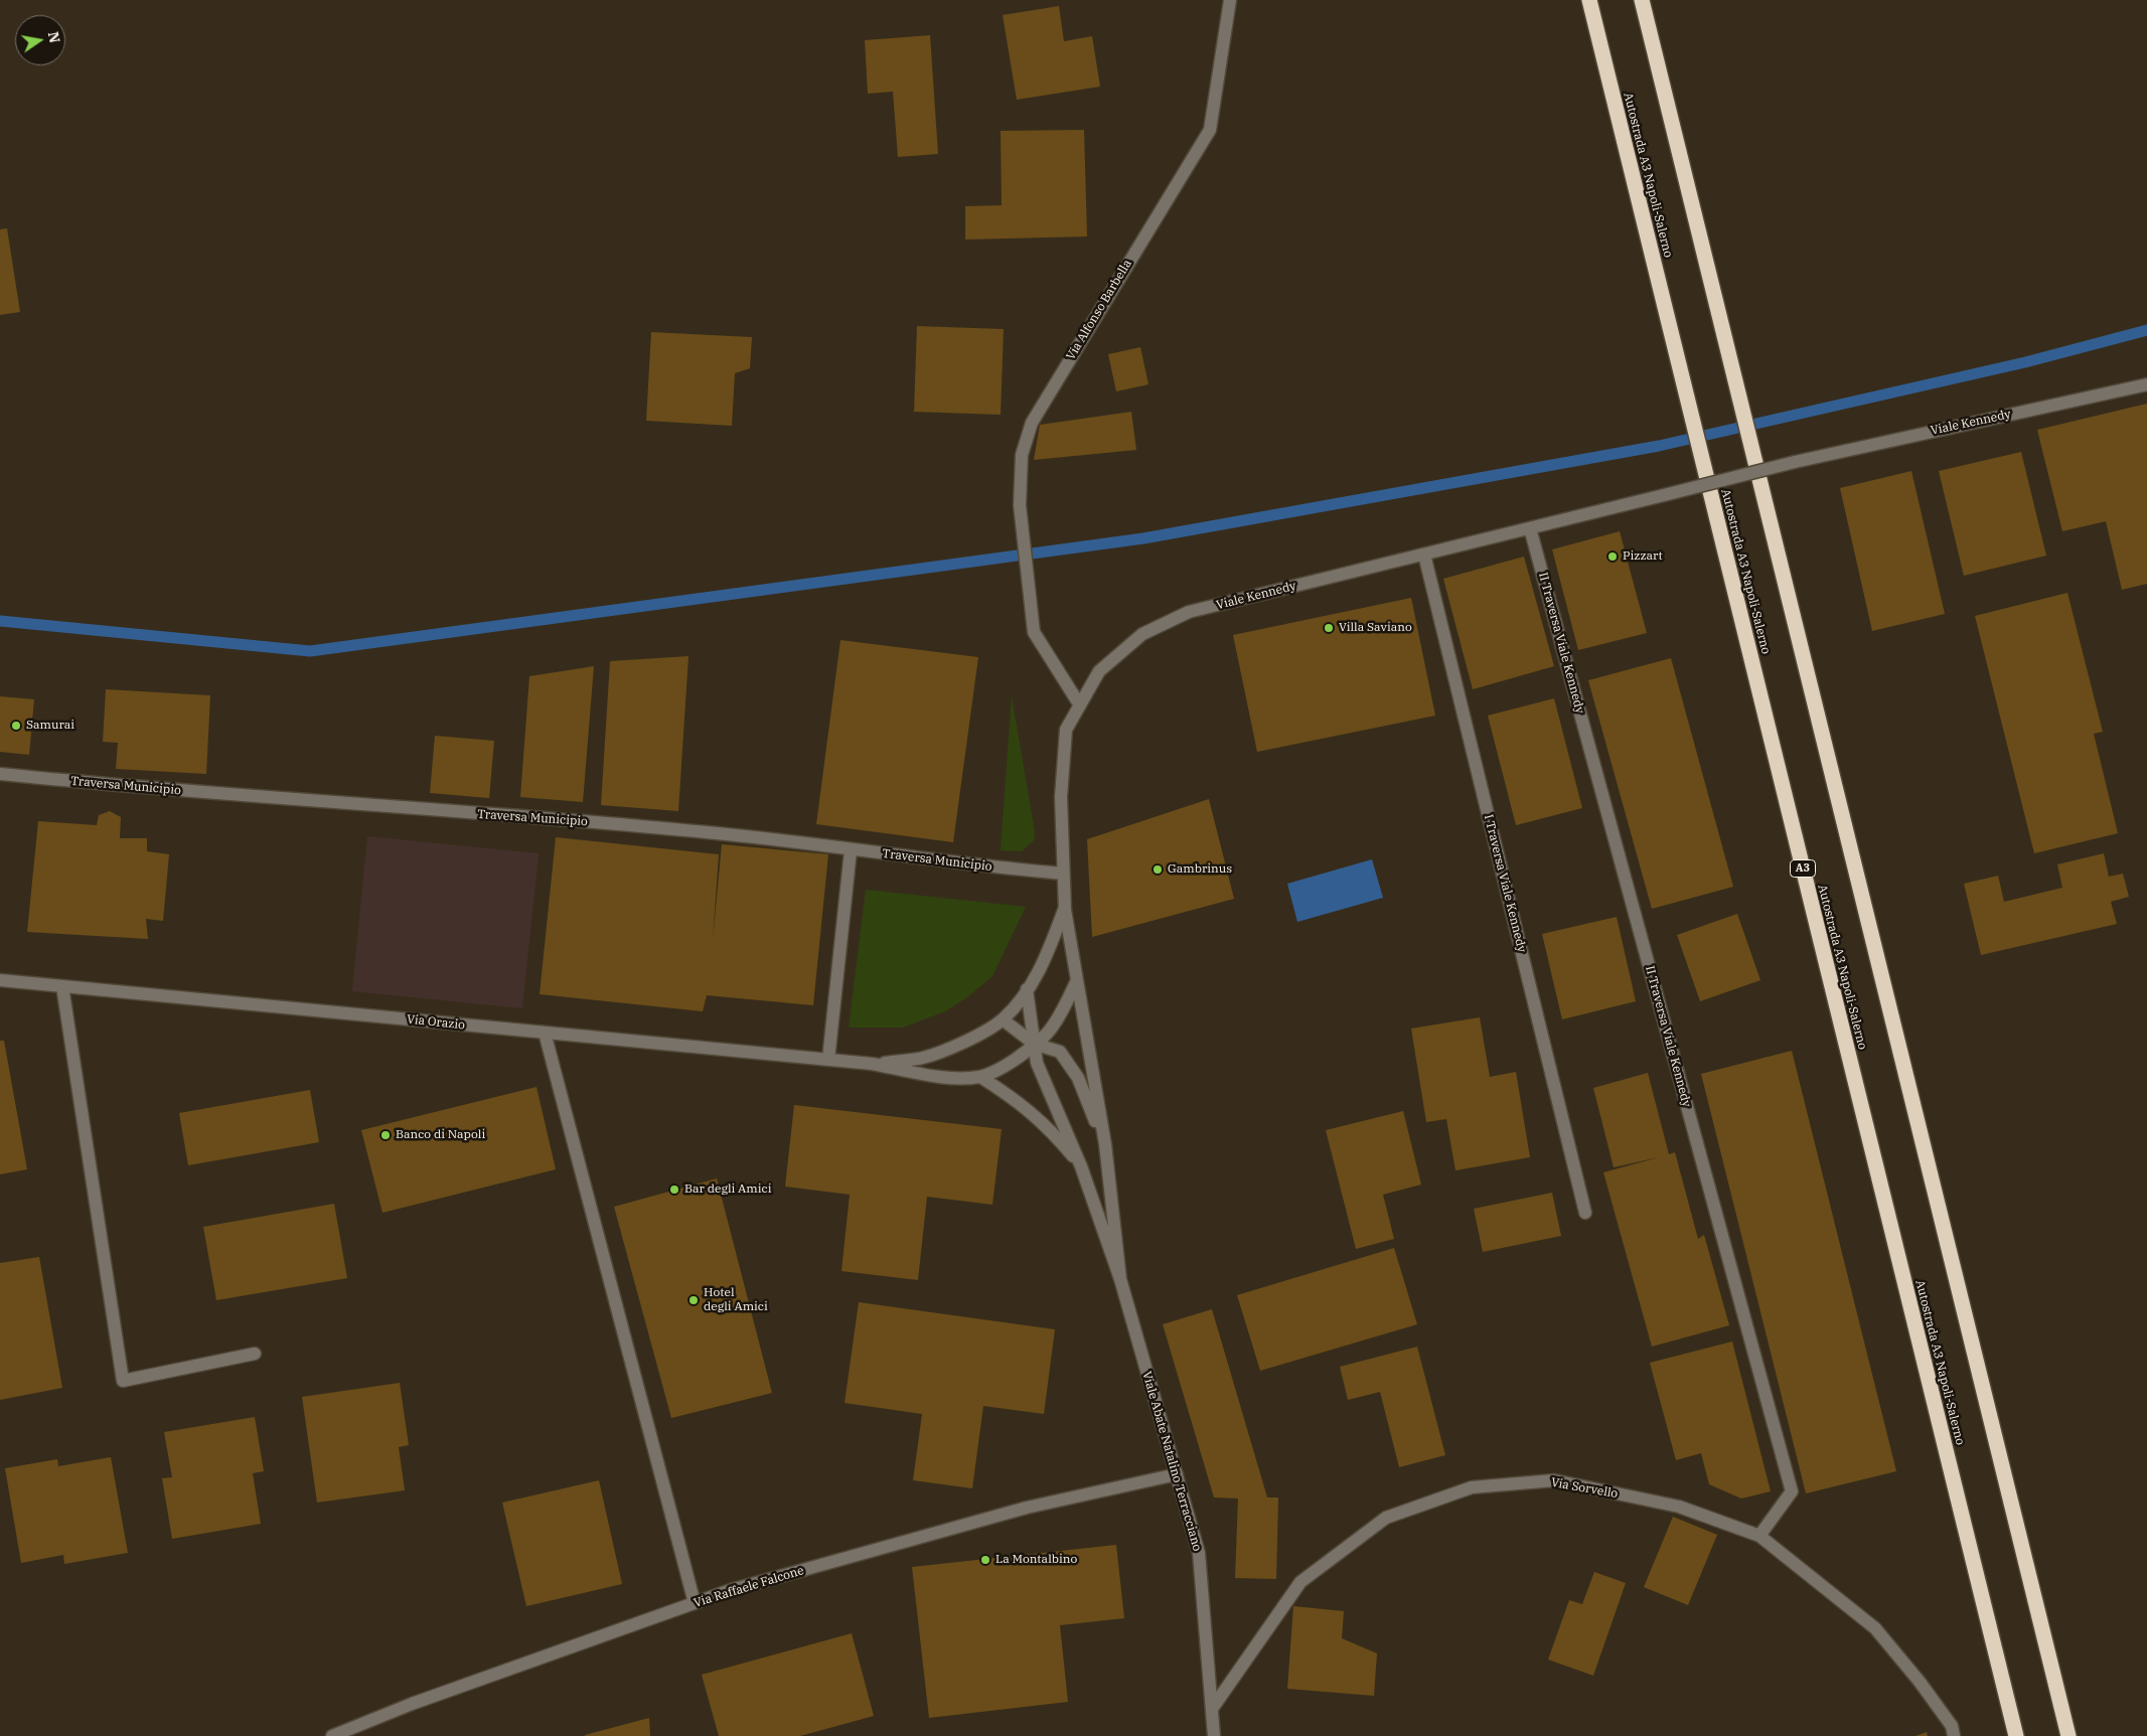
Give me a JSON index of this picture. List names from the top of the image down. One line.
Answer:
{"streets":{"highway":["Autostrada A3 Napoli-Salerno","A3"],"street":["Via Alfonso Barbella","Viale Kennedy","II Traversa Viale Kennedy","Traversa Municipio","I Traversa Viale Kennedy","Via Orazio","Viale Abate Natalino Terracciano","Via Sorvello","Via Raffaele Falcone"]},"crossings":[["Via Alfonso Barbella","Viale Kennedy"],["Viale Kennedy","II Traversa Viale Kennedy"],["Viale Kennedy","Traversa Municipio"],["Viale Kennedy","I Traversa Viale Kennedy"],["II Traversa Viale Kennedy","Via Sorvello"],["Viale Abate Natalino Terracciano","Via Sorvello"],["Viale Abate Natalino Terracciano","Via Raffaele Falcone"]],"places":["Pizzart","Villa Saviano","Samurai","Gambrinus","Banco di Napoli","Bar degli Amici","Hotel degli Amici","La Montalbino"],"north":"right"}
